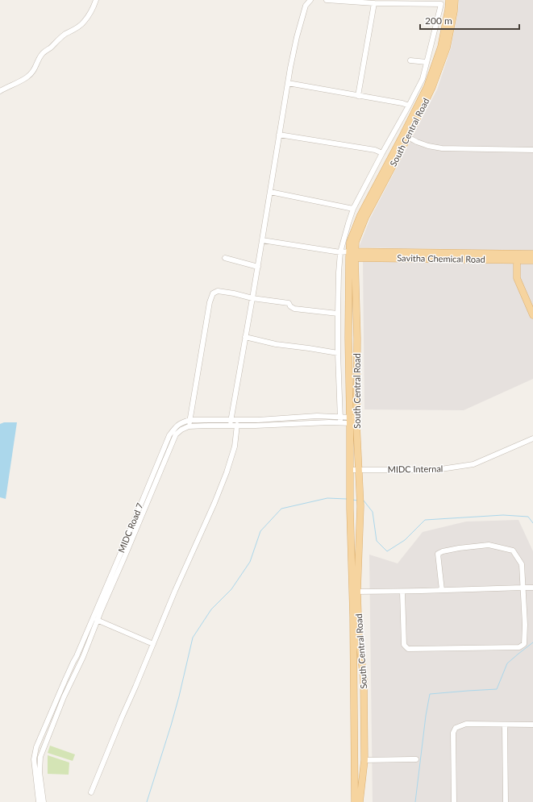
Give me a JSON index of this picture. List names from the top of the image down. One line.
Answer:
{"streets":{"main road":["South Central Road","Savitha Chemical Road"],"street":["MIDC Internal","MIDC Road 7"]},"crossings":[["South Central Road","Savitha Chemical Road"],["South Central Road","MIDC Internal"],["South Central Road","MIDC Road 7"]],"scale_bar":"200 m"}
